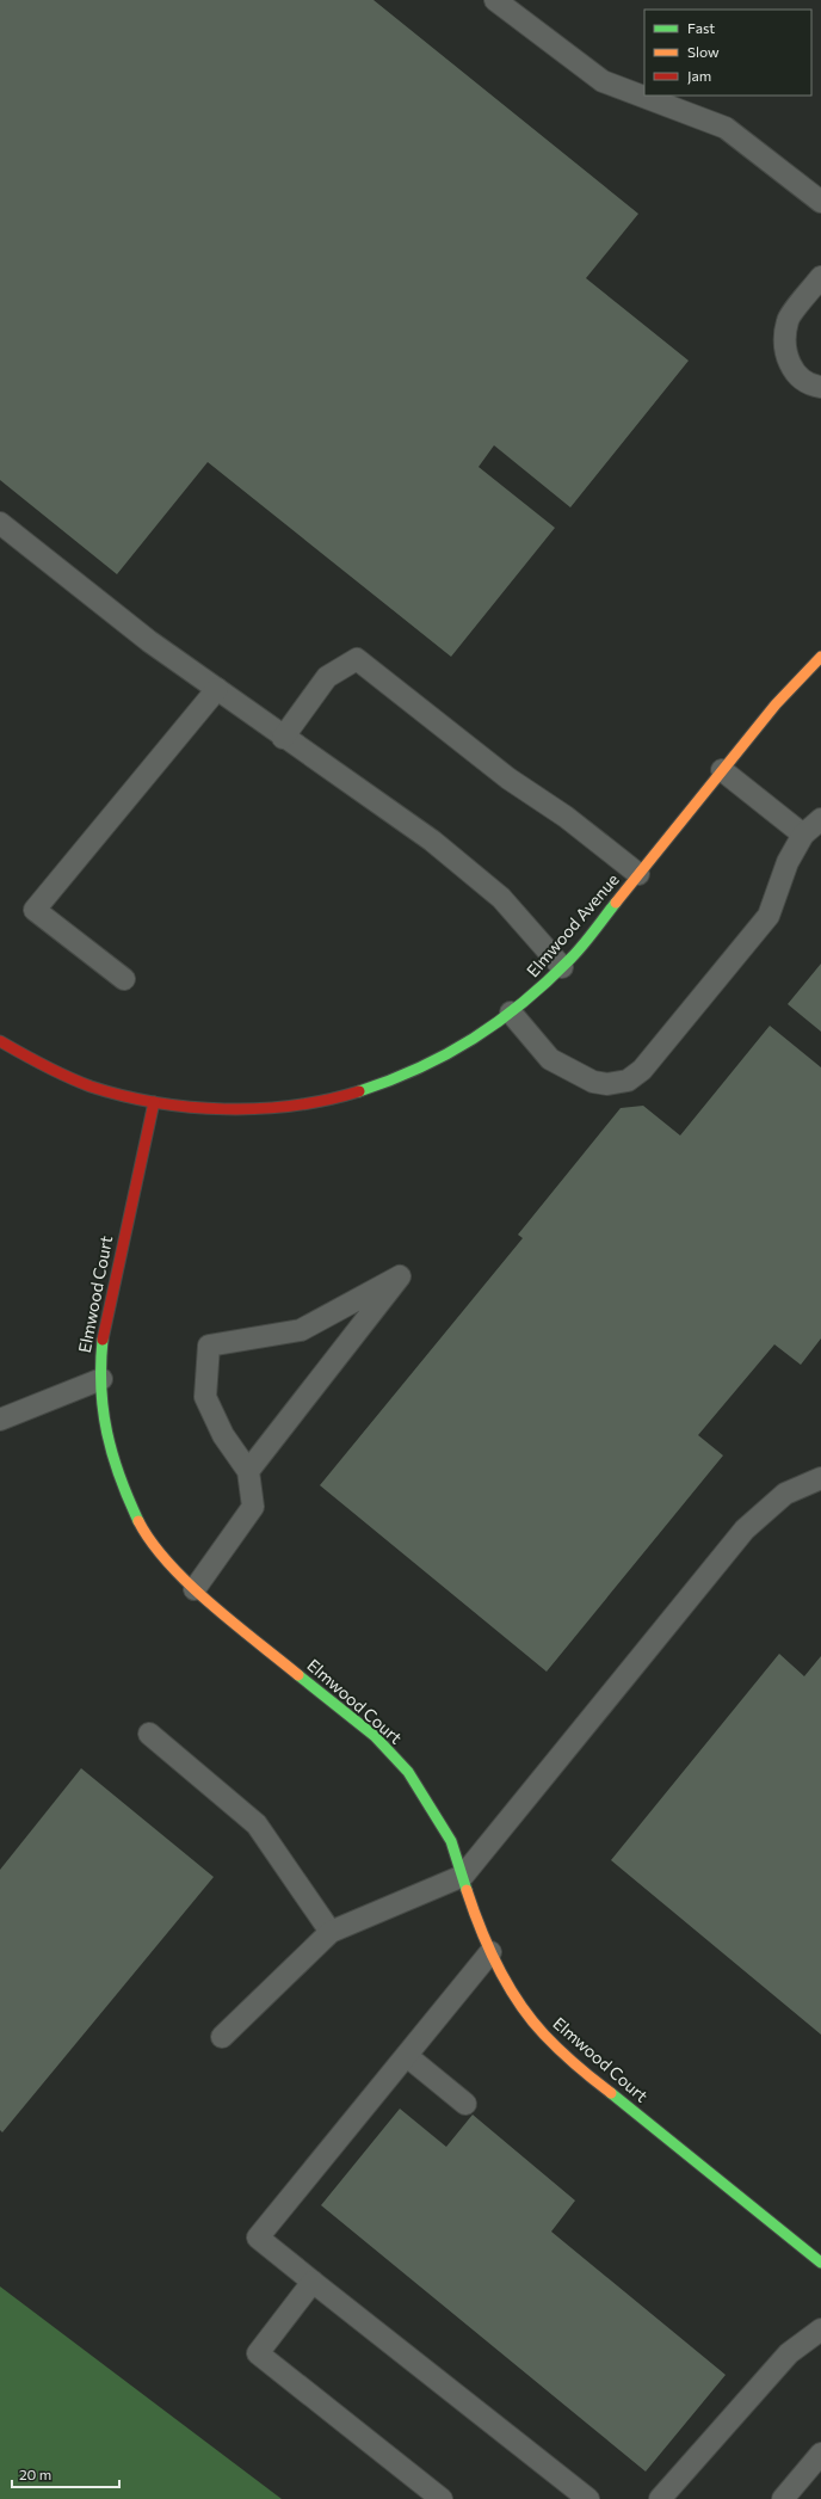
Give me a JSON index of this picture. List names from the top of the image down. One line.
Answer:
{"streets":{"street":["Elmwood Avenue","Elmwood Court"]},"crossings":[["Elmwood Avenue","Elmwood Court"]],"legend":["Fast","Slow","Jam"],"scale_bar":"20 m"}
